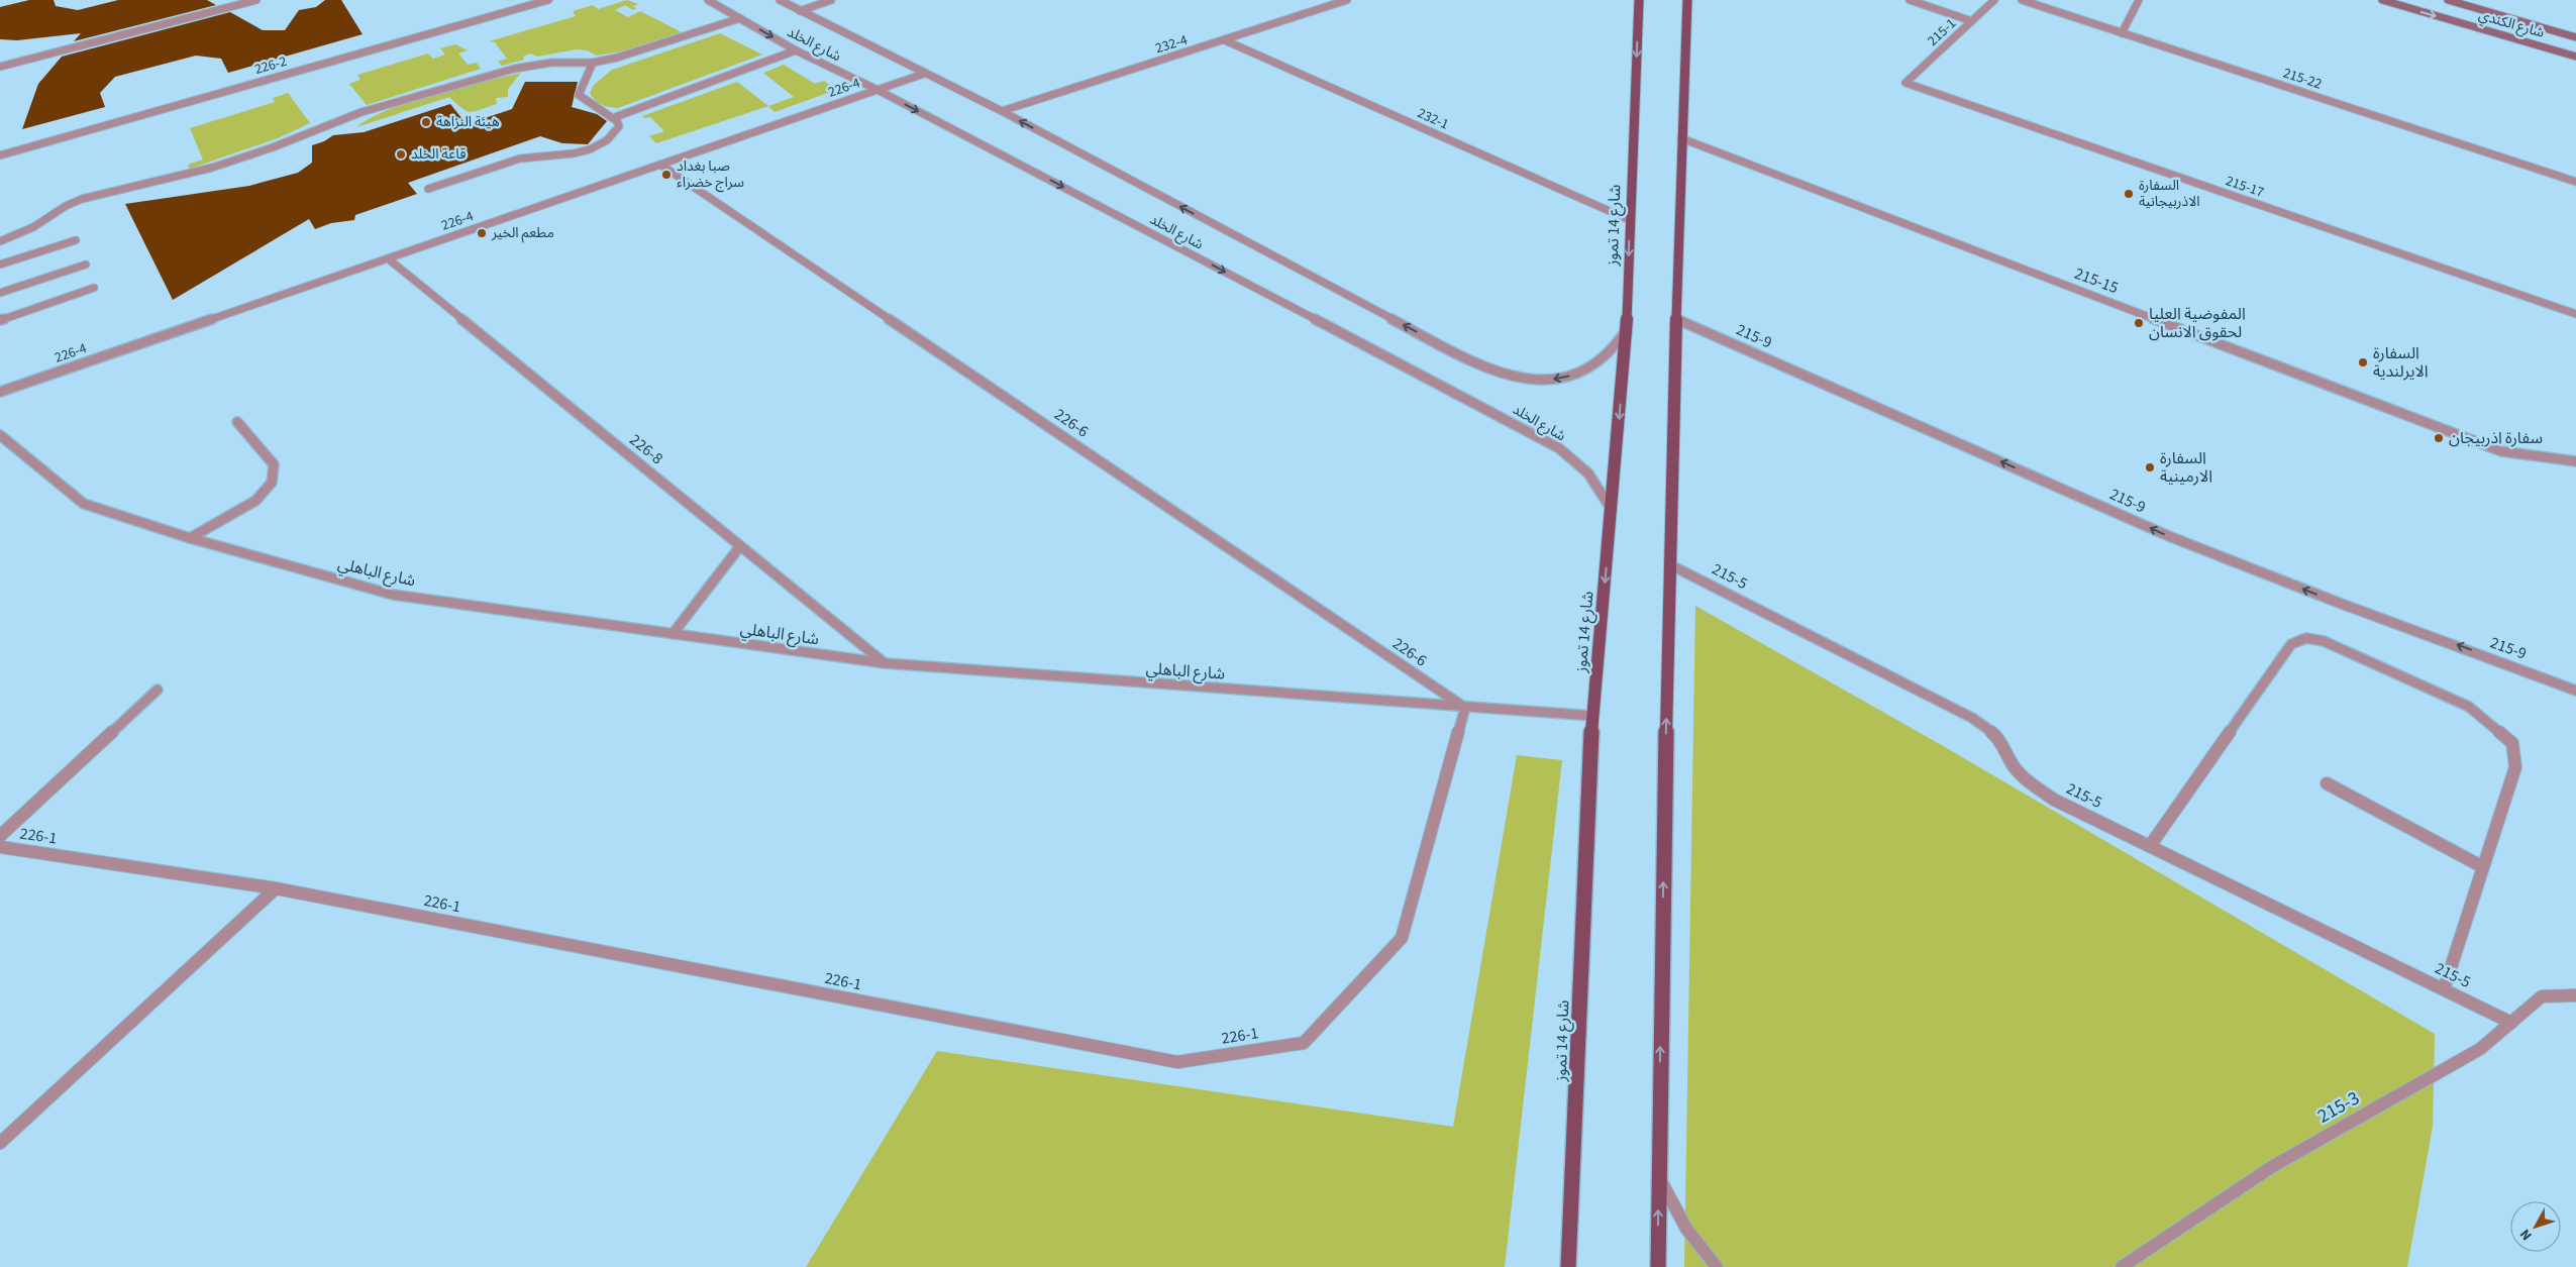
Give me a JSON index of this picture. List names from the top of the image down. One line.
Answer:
{"streets":{"main road":["شارع 14 تموز"],"street":["شارع الكندي","215-1","شارع الخلد","232-4","226-2","215-22","226-4","232-1","215-17","215-15","215-9","226-6","226-8","شارع الباهلي","215-5","226-1","215-3"]},"crossings":[["215-1","215-17"],["شارع الخلد","232-4"],["شارع الخلد","226-4"],["شارع الخلد","شارع 14 تموز"],["232-4","232-1"],["226-4","226-6"],["226-4","226-8"],["232-1","شارع 14 تموز"],["شارع 14 تموز","شارع الباهلي"],["226-6","شارع الباهلي"],["226-6","226-1"],["226-8","شارع الباهلي"],["شارع الباهلي","226-1"],["215-5","215-3"]],"one_way":["215-9"],"places":["هيئة النزاهة","قاعة الخلد","صبا بغداد سراج خضراء","السفارة الاذربيجانية","مطعم الخير","المفوضية العليا لحقوق الانسان","السفارة الايرلندية","سفارة اذربيجان","السفارة الارمينية"],"north":"bottom left"}
